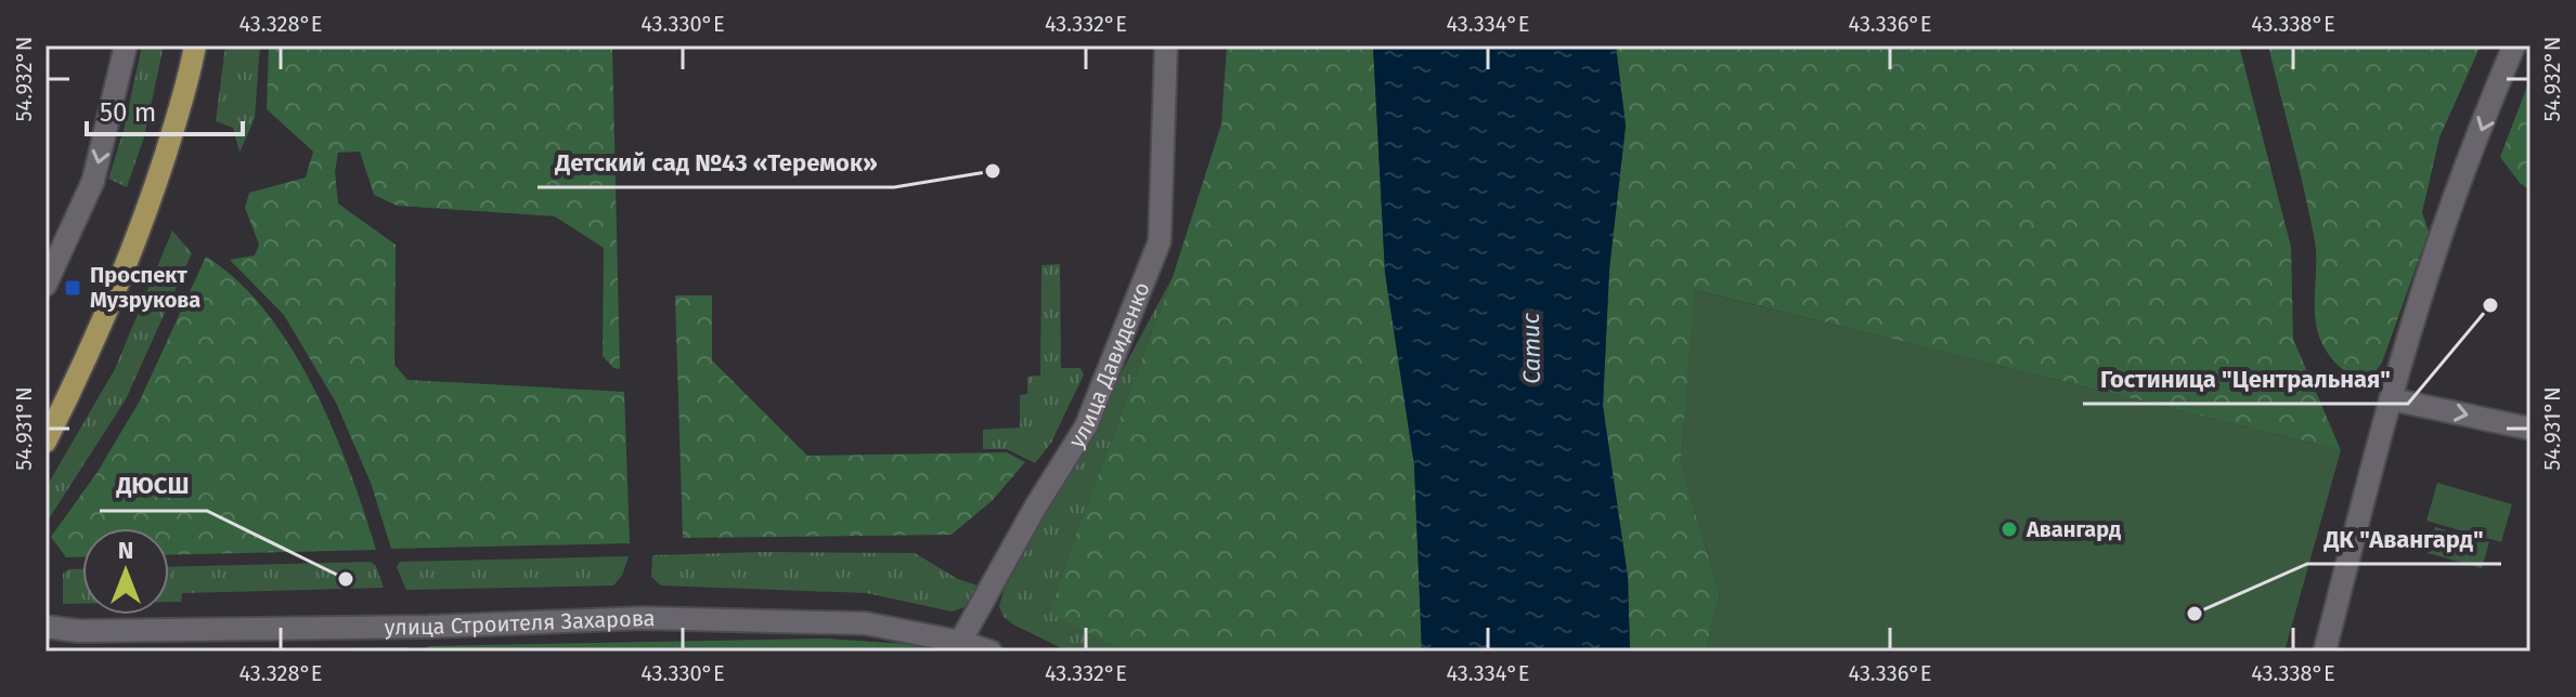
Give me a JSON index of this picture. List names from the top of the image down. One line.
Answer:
{"streets":{"street":["улица Давиденко","улица Строителя Захарова"]},"crossings":[["улица Давиденко","улица Строителя Захарова"]],"water":["Сатис"],"places":{"other":["Детский сад №43 «Теремок»","Гостиница \"Центральная\"","Авангард","ДЮСШ","ДК \"Авангард\""],"transit":["Проспект Музрукова"]},"scale_bar":"50 m","north":"top","coordinates":["43.328°E","43.330°E","43.332°E","43.334°E","43.336°E","43.338°E","54.932°N","54.931°N"]}
